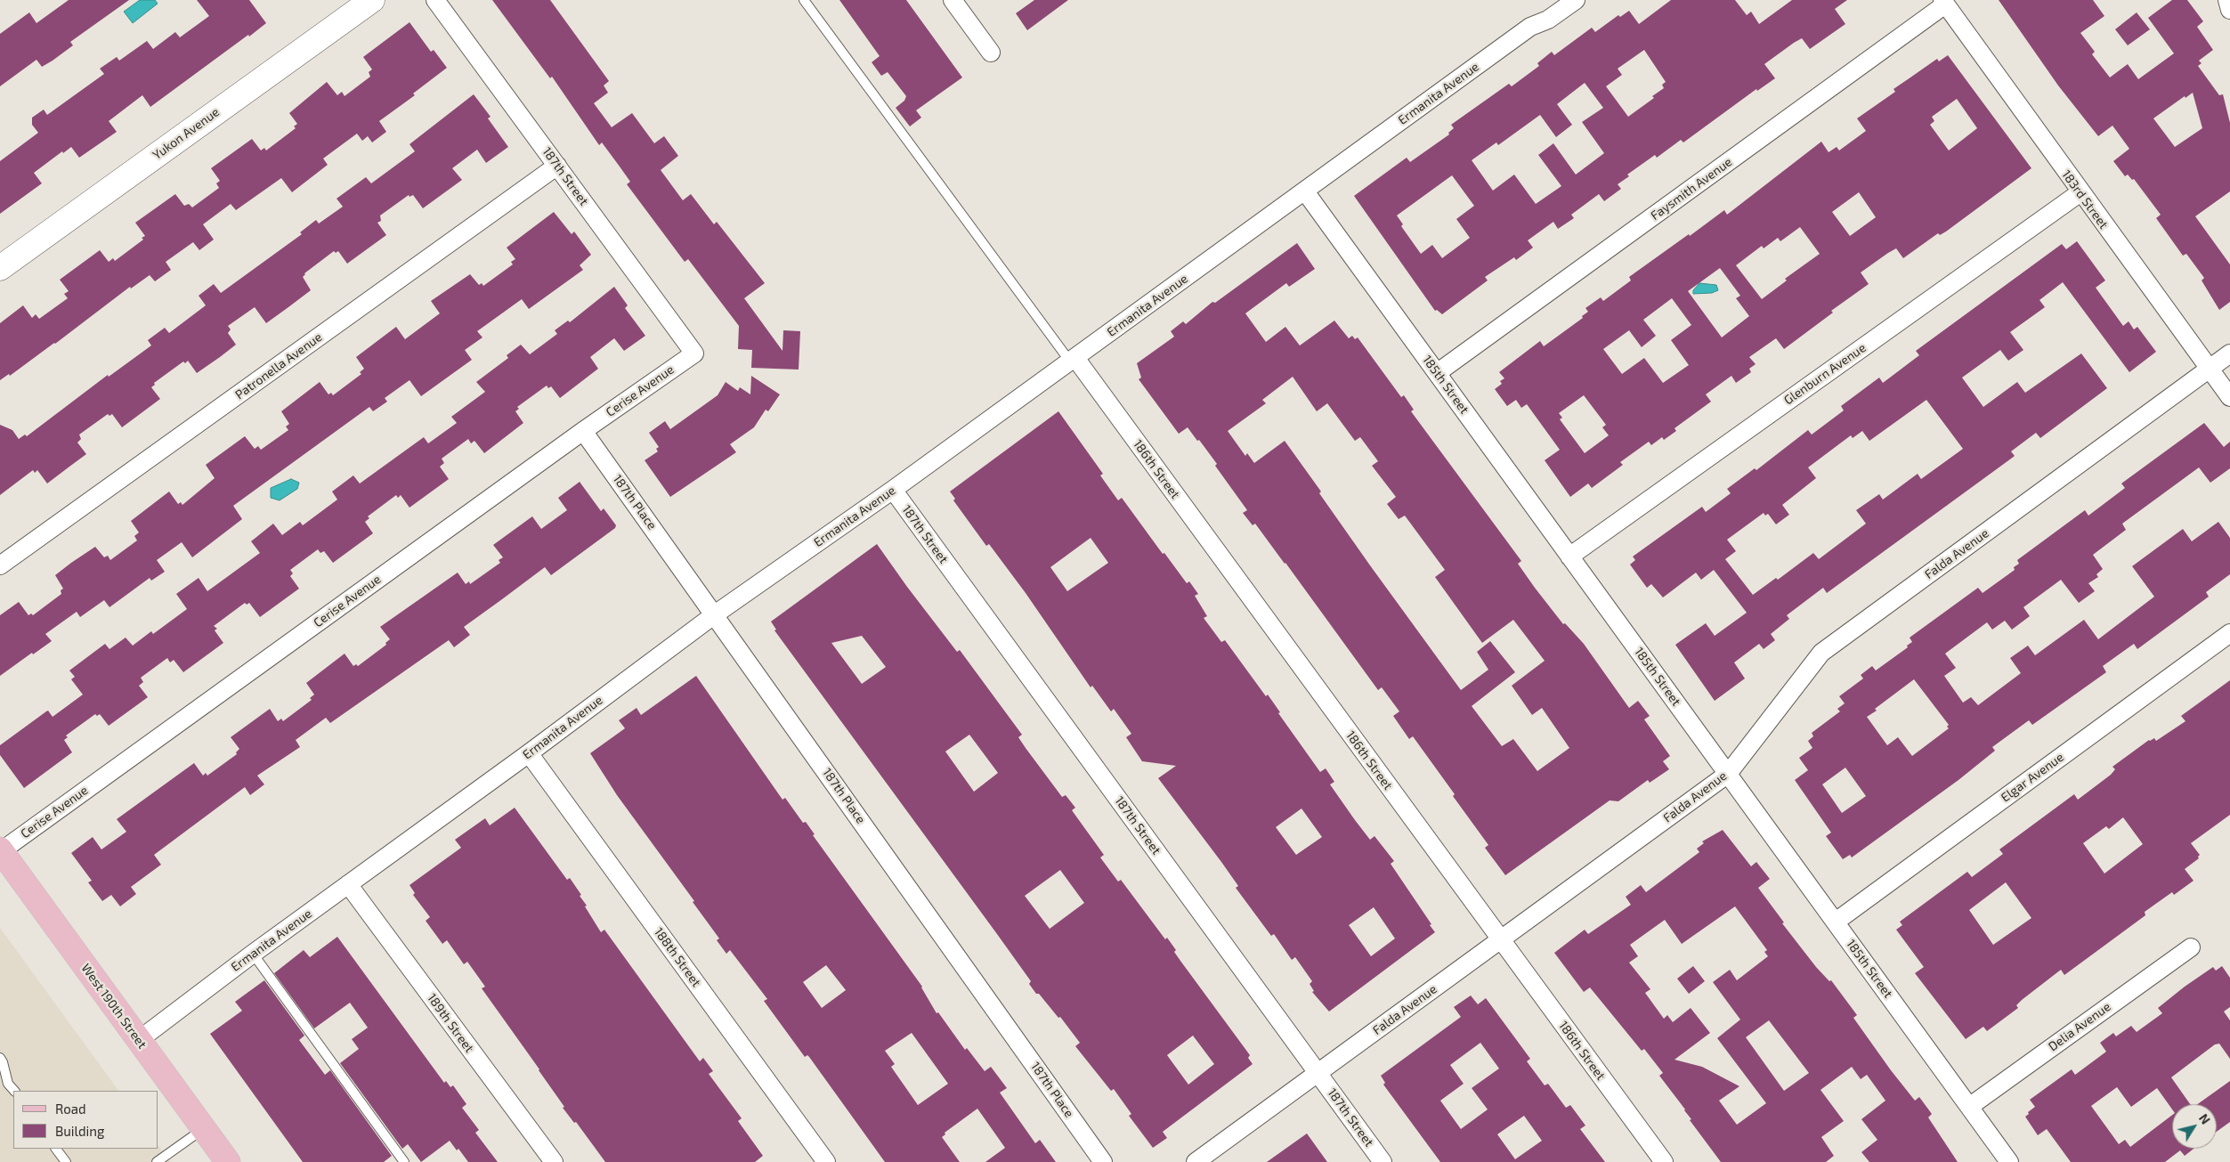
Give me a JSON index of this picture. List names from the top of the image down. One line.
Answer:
{"streets":{"main road":["West 190th Street"],"street":["Ermanita Avenue","Yukon Avenue","187th Street","Faysmith Avenue","183rd Street","Patronella Avenue","Glenburn Avenue","185th Street","Cerise Avenue","186th Street","187th Place","Falda Avenue","Elgar Avenue","188th Street","189th Street","Delia Avenue"]},"crossings":[["Ermanita Avenue","187th Street"],["Ermanita Avenue","185th Street"],["Ermanita Avenue","186th Street"],["Ermanita Avenue","187th Place"],["Ermanita Avenue","188th Street"],["Ermanita Avenue","West 190th Street"],["Ermanita Avenue","189th Street"],["187th Street","Patronella Avenue"],["187th Street","Cerise Avenue"],["187th Street","Falda Avenue"],["Faysmith Avenue","183rd Street"],["Faysmith Avenue","185th Street"],["183rd Street","Glenburn Avenue"],["183rd Street","Falda Avenue"],["Glenburn Avenue","185th Street"],["185th Street","Falda Avenue"],["185th Street","Elgar Avenue"],["185th Street","Delia Avenue"],["Cerise Avenue","187th Place"],["Cerise Avenue","West 190th Street"],["186th Street","Falda Avenue"]],"legend":["Road","Building"],"north":"top right"}
